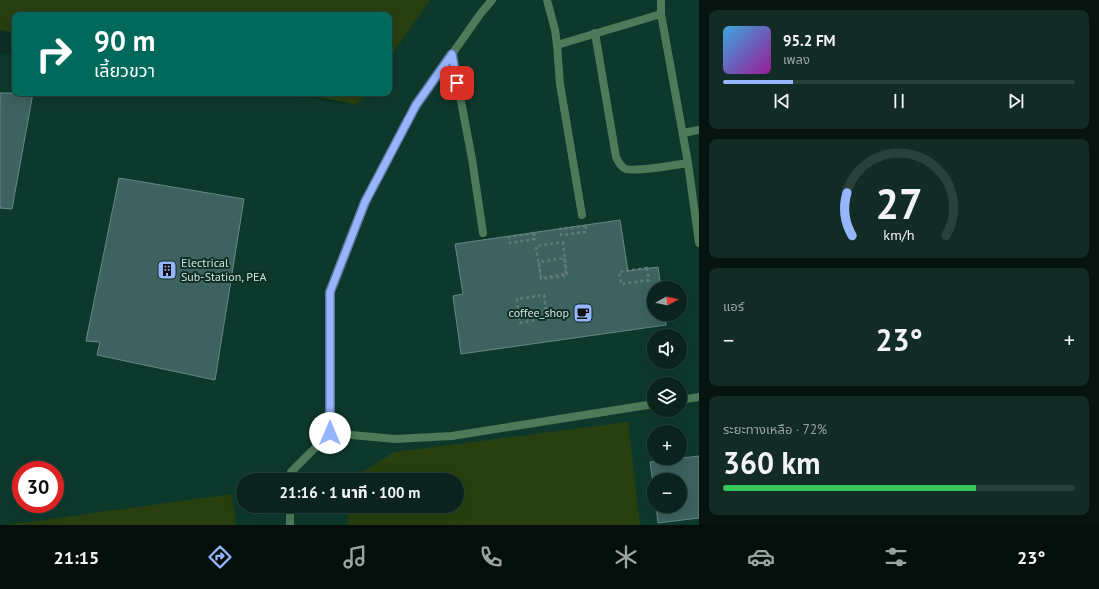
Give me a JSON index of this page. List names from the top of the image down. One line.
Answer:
{"places":{"building":["Electrical Sub-Station, PEA"],"cafe":["coffee_shop"]},"north":"right","page":{"turn":["90 m","เลี้ยวขวา"],"song":["95.2 FM","เพลง"],"tile":["แอร์",["ระยะทางเหลือ · 72%","360 km"]],"map_buttons":["+","−"],"heat":["−","23°","+"],"limit":"30","trip":"21:16 · 1 นาที · 100 m","tabs":["21:15","23°"],"gauge":["27","km/h"]}}
